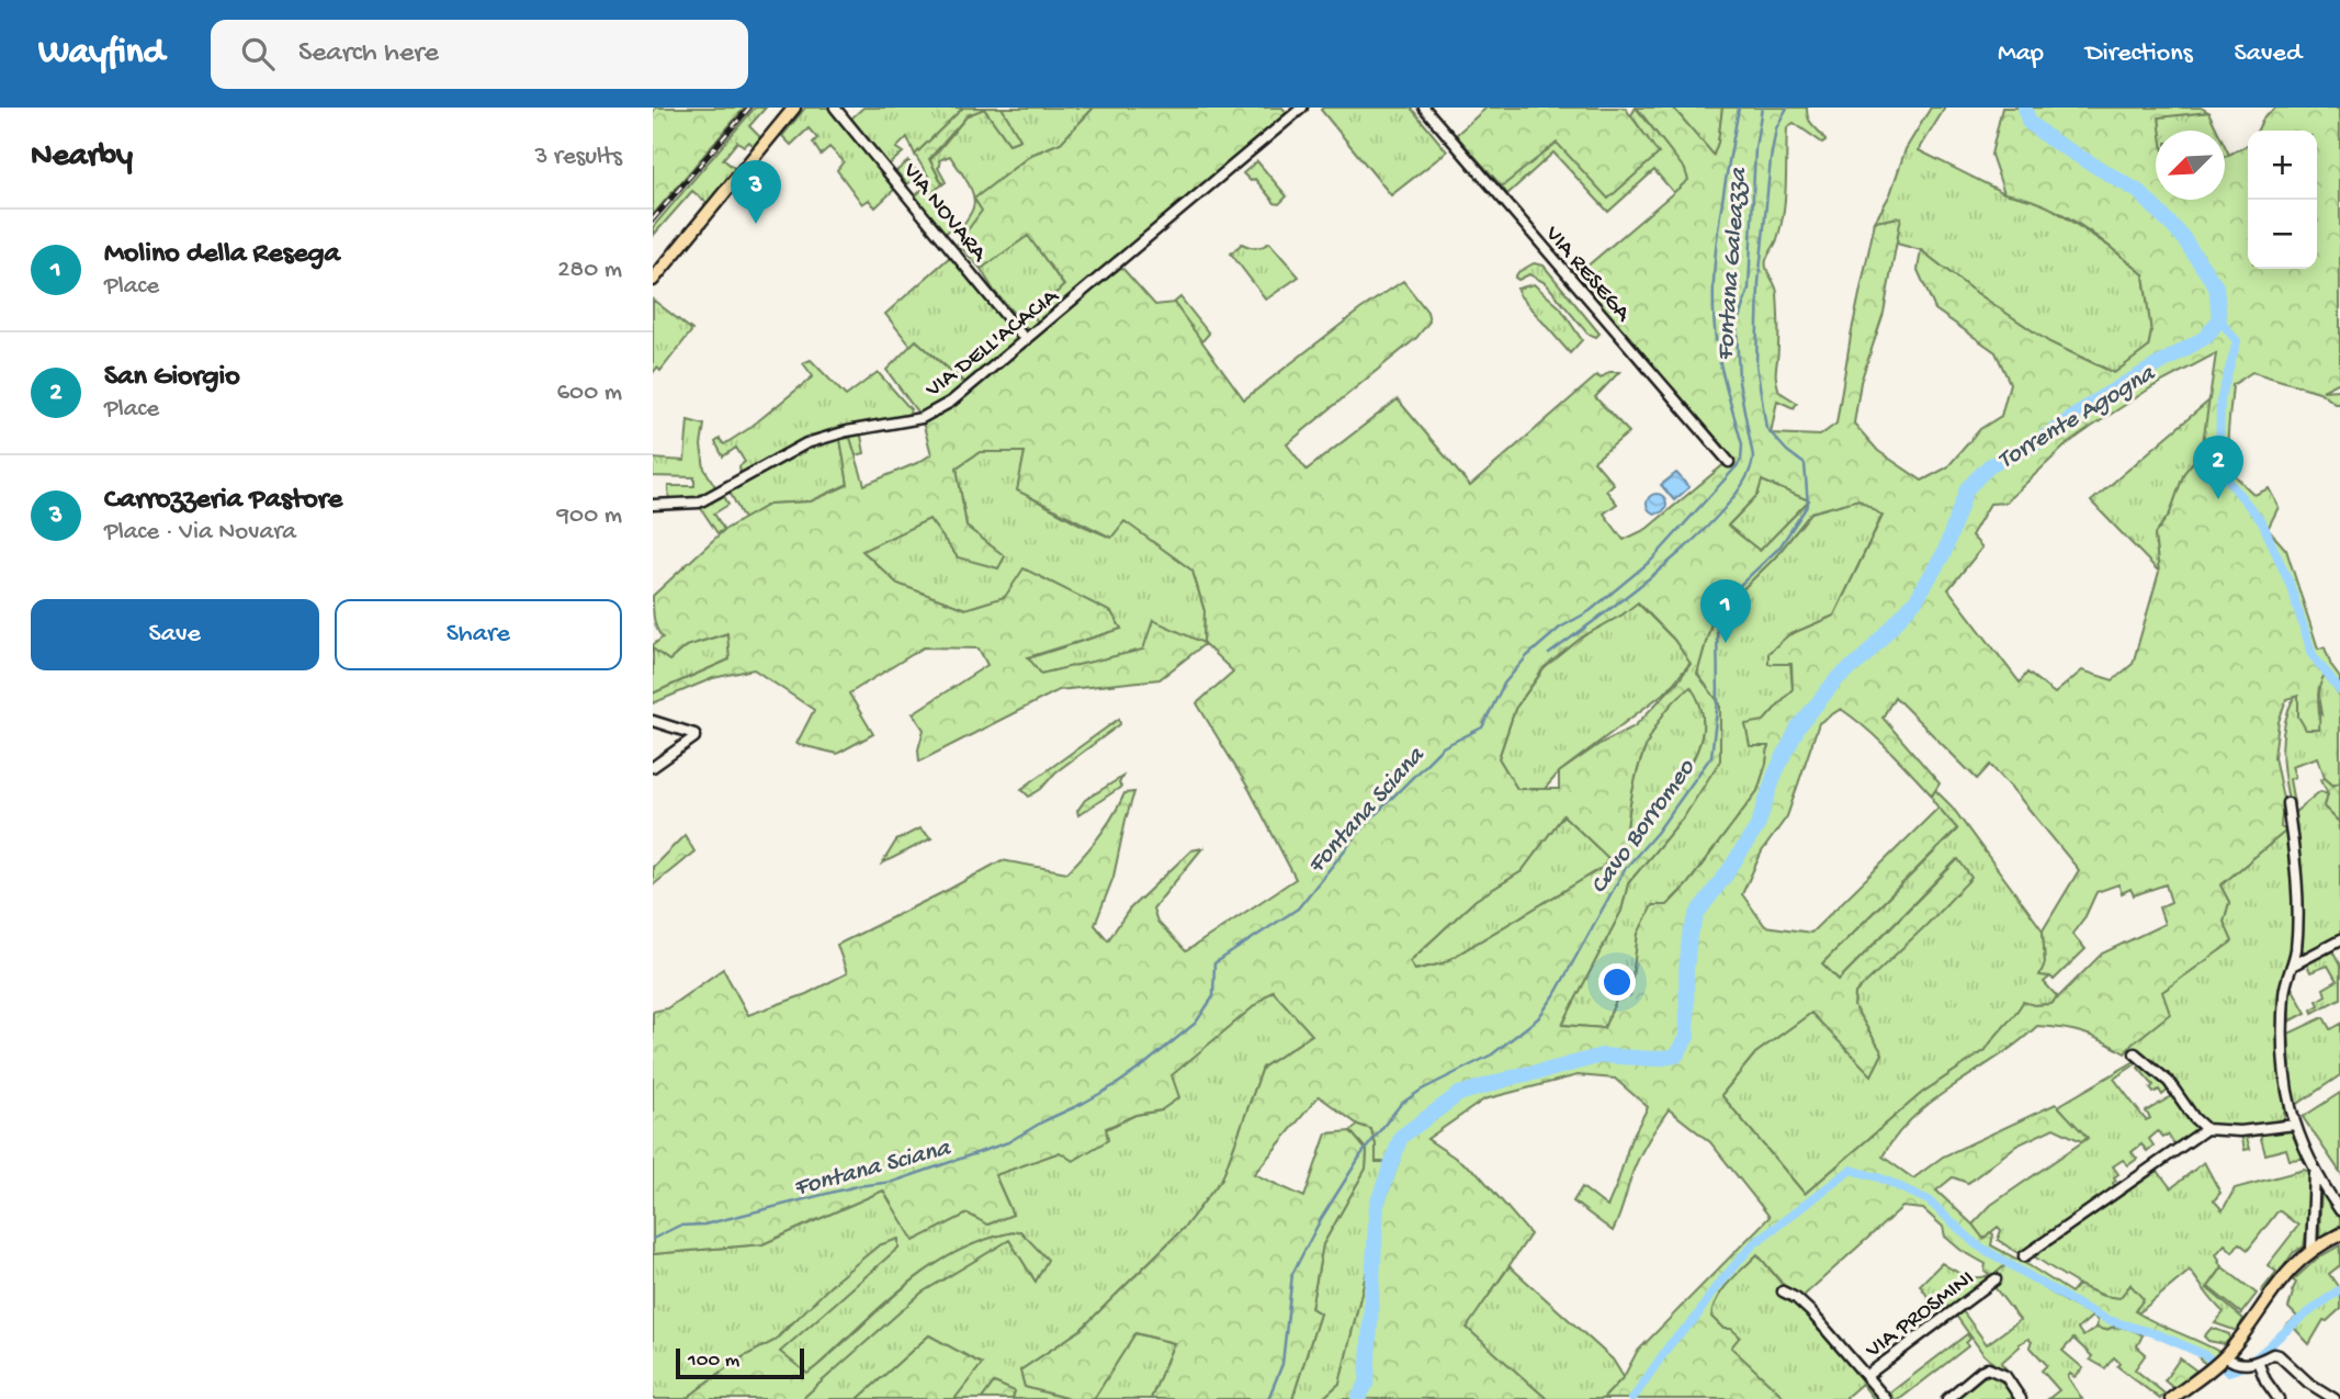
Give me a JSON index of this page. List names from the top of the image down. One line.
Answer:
{"streets":{"street":["VIA NOVARA","VIA RESEGA","VIA DELL'ACACIA","VIA PROSMINI"]},"crossings":[["VIA NOVARA","VIA DELL'ACACIA"]],"water":["Fontana Galeazza","Torrente Agogna","Fontana Sciana","Cavo Borromeo"],"scale_bar":"100 m","north":"bottom left","page":{"header":"Wayfind","search":"Search here","nav":["Map","Directions","Saved"],"heading":["Nearby","3 results"],"map_buttons":["+","−"],"pins":["3","2","1"],"list":[{"mark":"1","name":"Molino della Resega","note":"Place","value":"280 m"},{"mark":"2","name":"San Giorgio","note":"Place","value":"600 m"},{"mark":"3","name":"Carrozzeria Pastore","note":"Place · Via Novara","value":"900 m"}],"buttons":["Save","Share"],"scale":"100 m"}}
